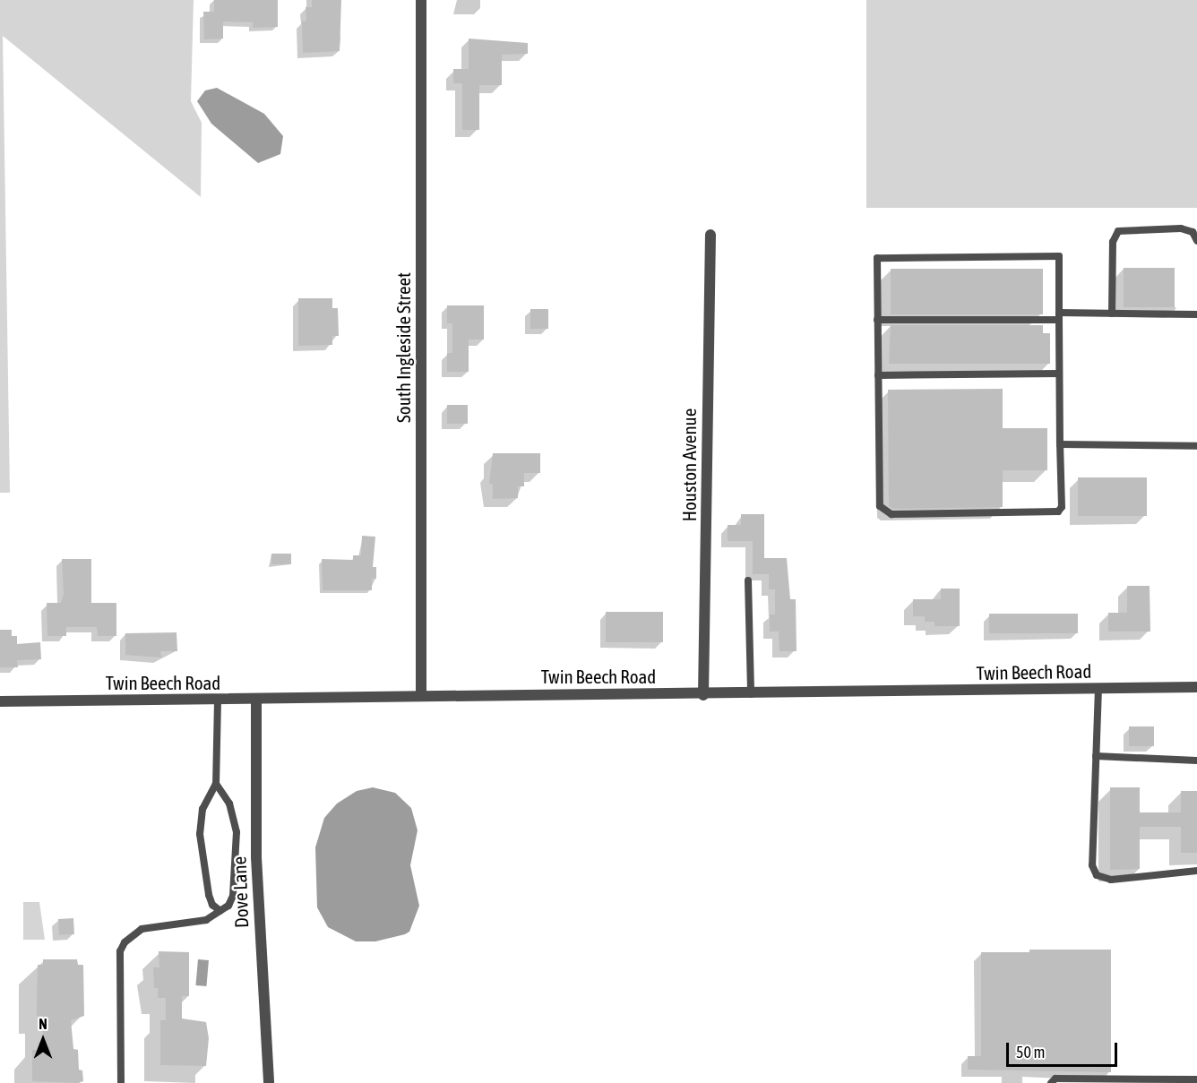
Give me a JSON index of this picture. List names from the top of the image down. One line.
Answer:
{"streets":{"street":["South Ingleside Street","Houston Avenue","Twin Beech Road","Dove Lane"]},"crossings":[["South Ingleside Street","Twin Beech Road"],["Houston Avenue","Twin Beech Road"],["Twin Beech Road","Dove Lane"]],"scale_bar":"50 m","north":"top"}
